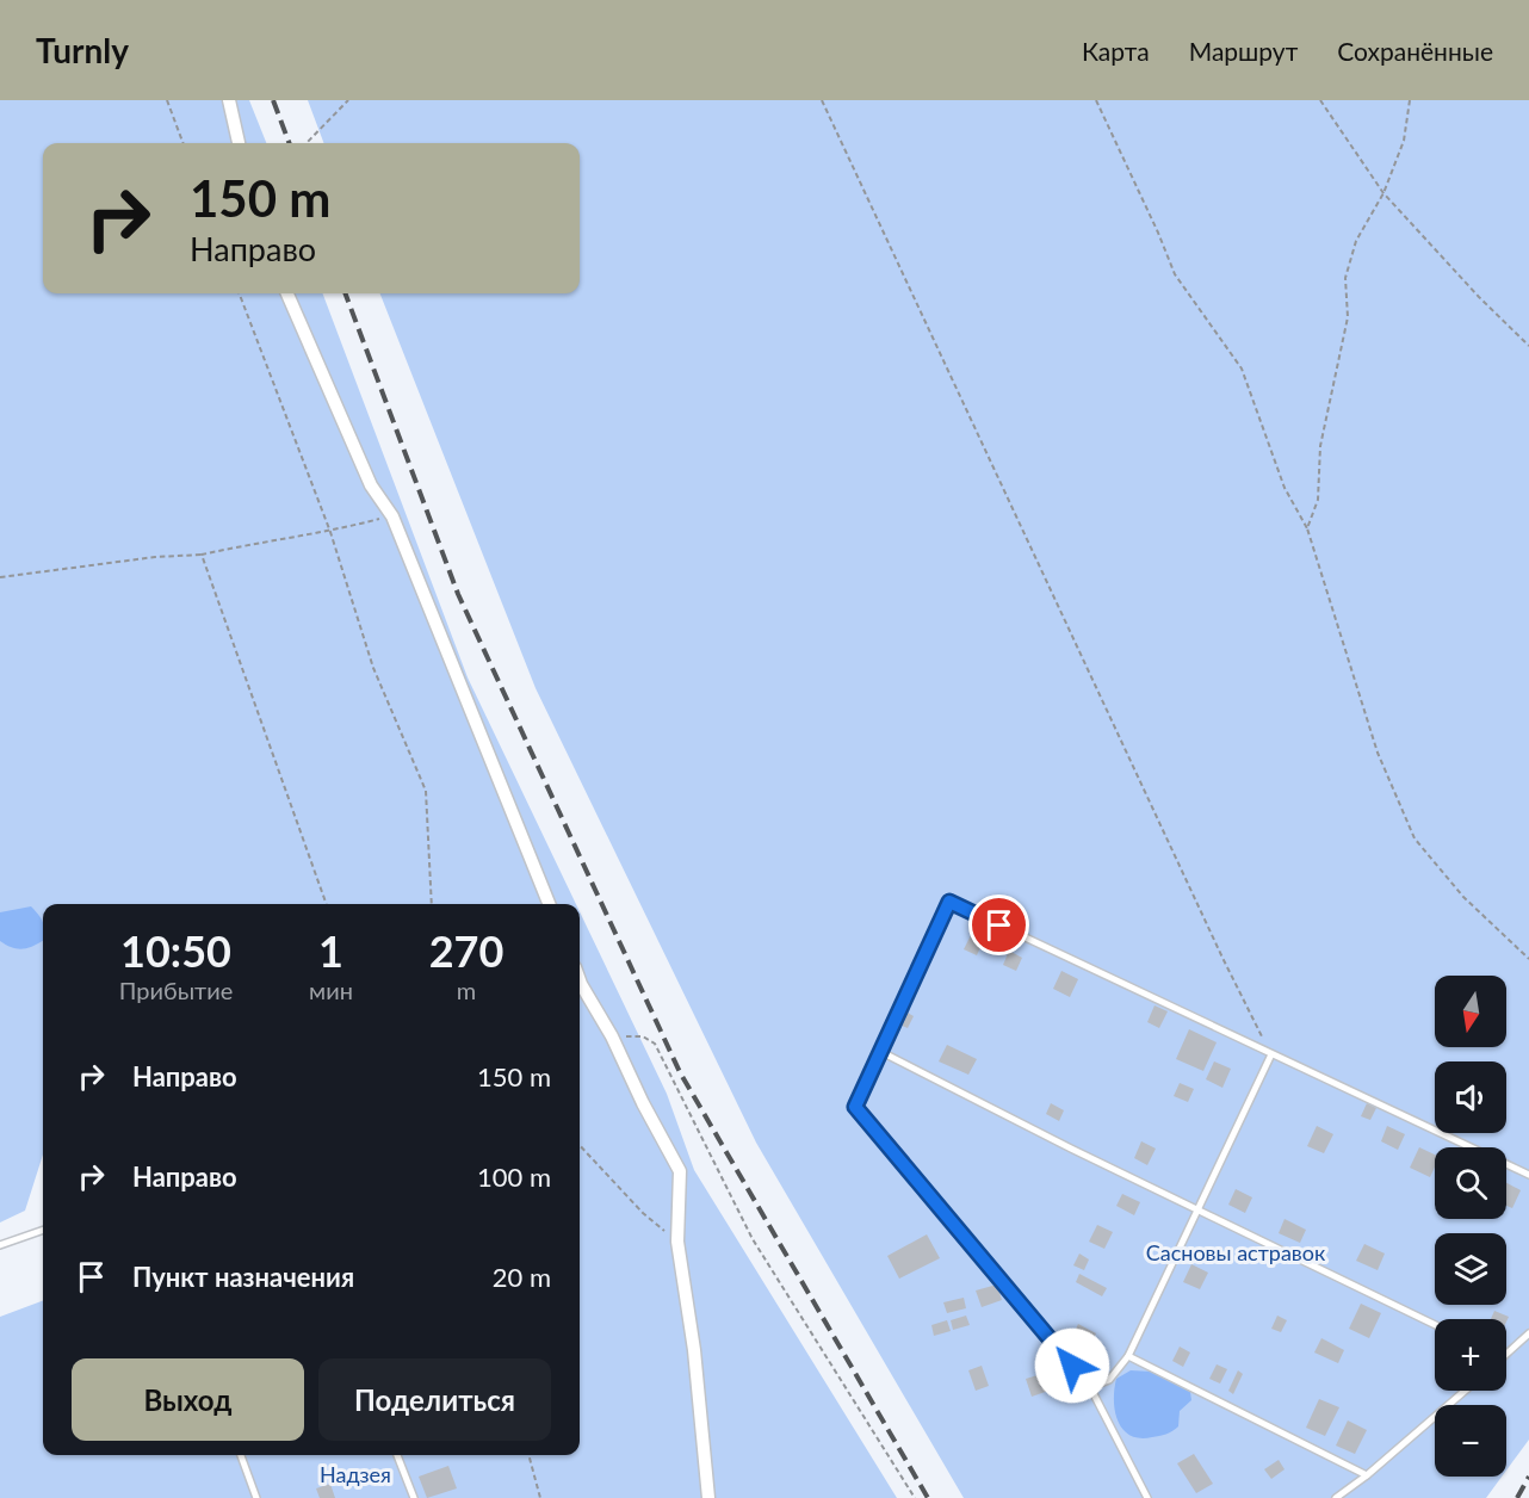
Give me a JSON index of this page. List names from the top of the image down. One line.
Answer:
{"parks":["Сасновы астравок","Надзея"],"north":"bottom","page":{"header":"Turnly","nav":["Карта","Маршрут","Сохранённые"],"turn":["150 m","Направо"],"eta":["10:50","Прибытие","1","мин","270","m"],"map_buttons":["+","−"],"list":[{"name":"Направо","value":"150 m"},{"name":"Направо","value":"100 m"},{"name":"Пункт назначения","value":"20 m"}],"buttons":["Выход","Поделиться"]}}
